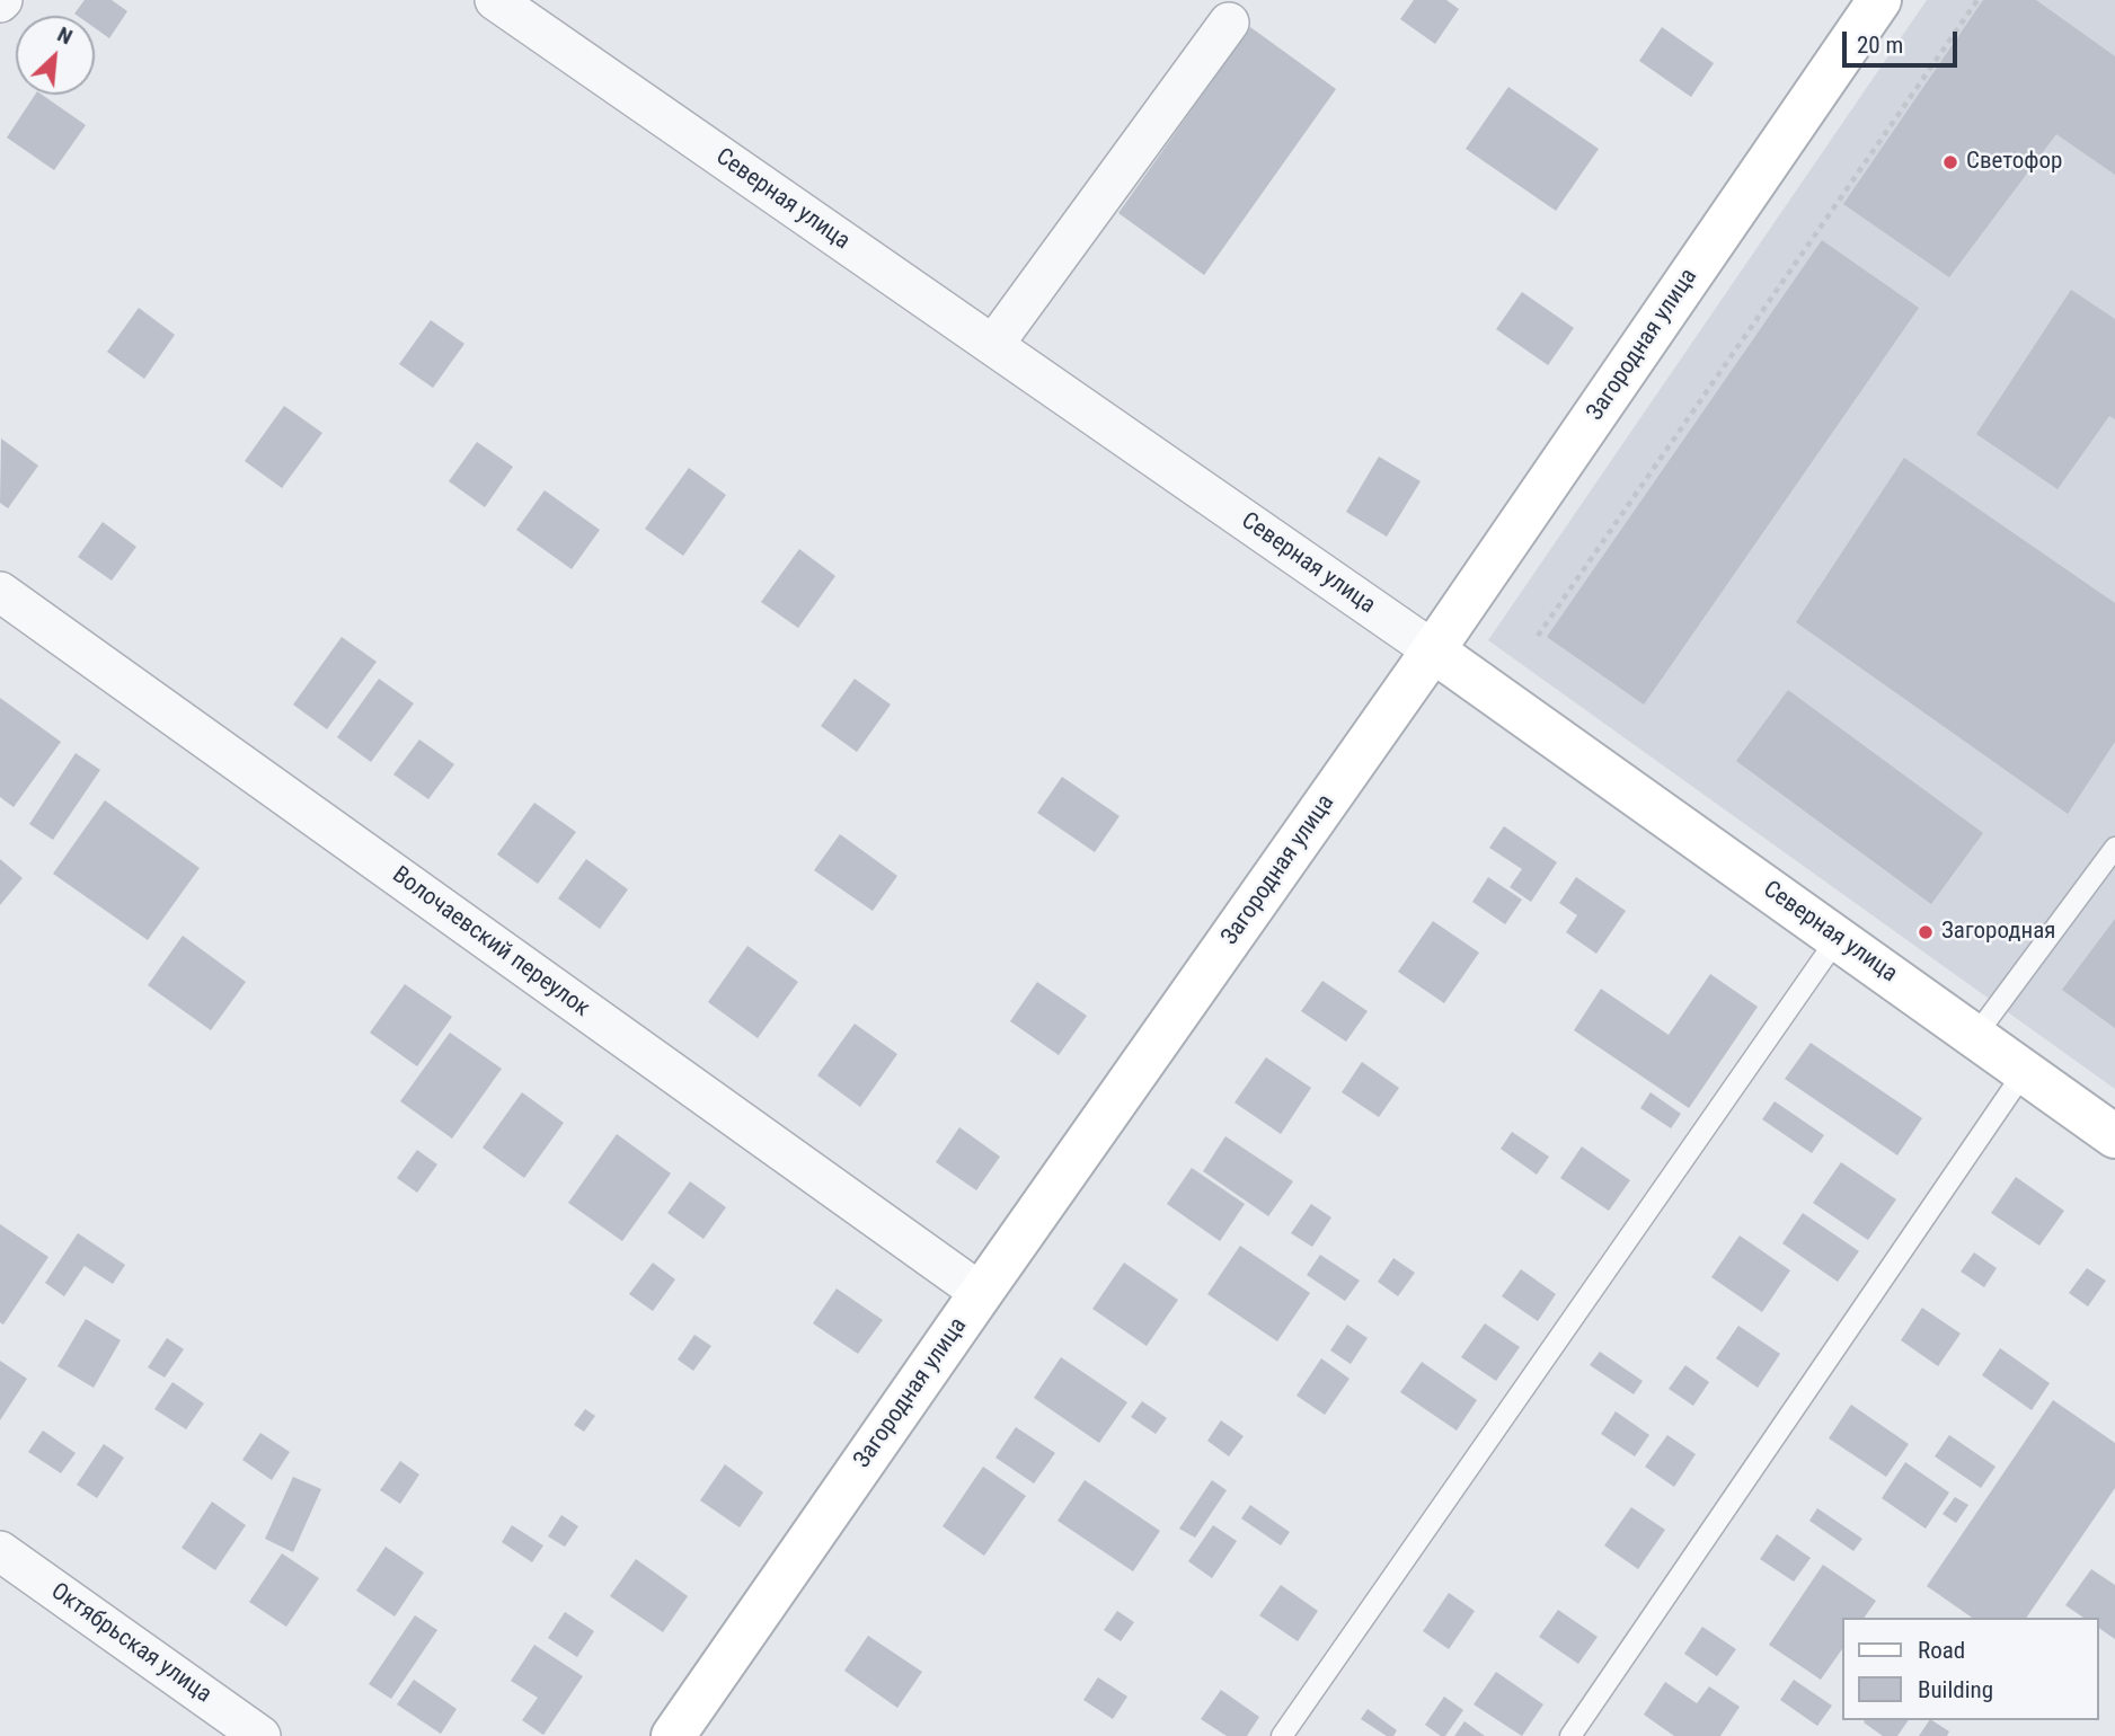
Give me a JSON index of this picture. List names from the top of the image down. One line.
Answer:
{"streets":{"main road":["Северная улица","Загородная улица"],"street":["Волочаевский переулок","Октябрьская улица"]},"crossings":[["Северная улица","Загородная улица"],["Загородная улица","Волочаевский переулок"]],"places":["Светофор","Загородная"],"legend":["Road","Building"],"scale_bar":"20 m","north":"top right"}
